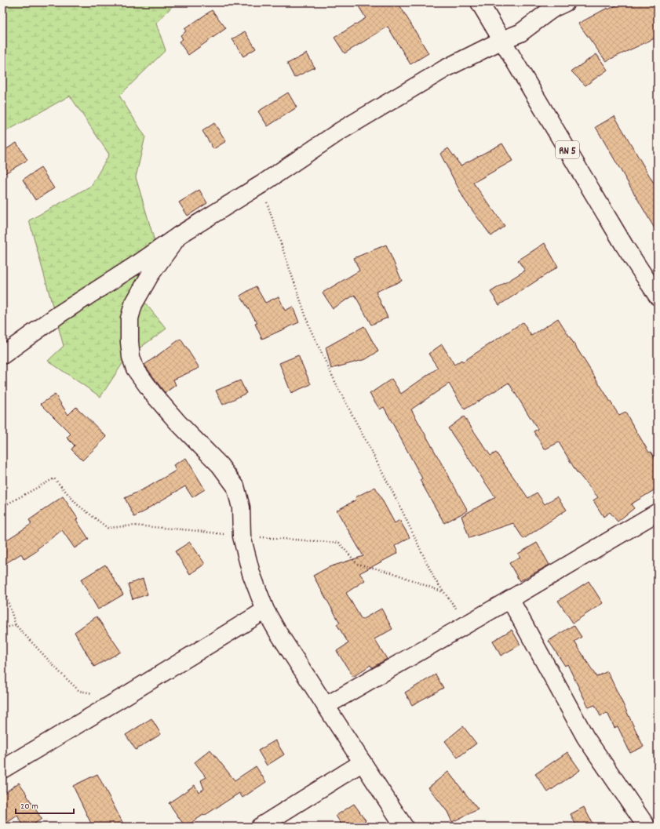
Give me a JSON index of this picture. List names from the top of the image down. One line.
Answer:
{"streets":{"street":["RN 5"]},"scale_bar":"20 m"}
